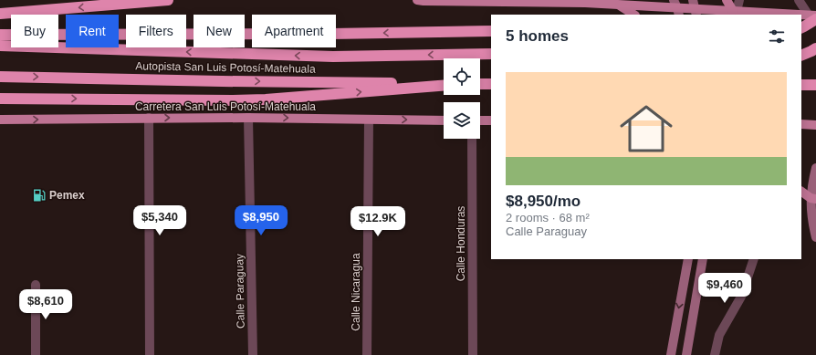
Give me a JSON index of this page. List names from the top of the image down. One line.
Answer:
{"streets":{"highway":["Autopista San Luis Potosí-Matehuala"],"main road":["Carretera San Luis Potosí-Matehuala"],"street":["Calle Honduras","Calle Paraguay","Calle Nicaragua"]},"crossings":[["Carretera San Luis Potosí-Matehuala","Calle Paraguay"],["Carretera San Luis Potosí-Matehuala","Calle Nicaragua"]],"one_way":["Carretera San Luis Potosí-Matehuala"],"places":{"fuel station":["Pemex"]},"page":{"chip":["Buy","Rent","Filters","New","Apartment"],"heading":"5 homes","list":[{"name":"$8,950/mo","note":"2 rooms · 68 m² · Calle Paraguay"}],"price":["$5,340","$8,950","$12.9K","$9,460","$8,610"]}}
